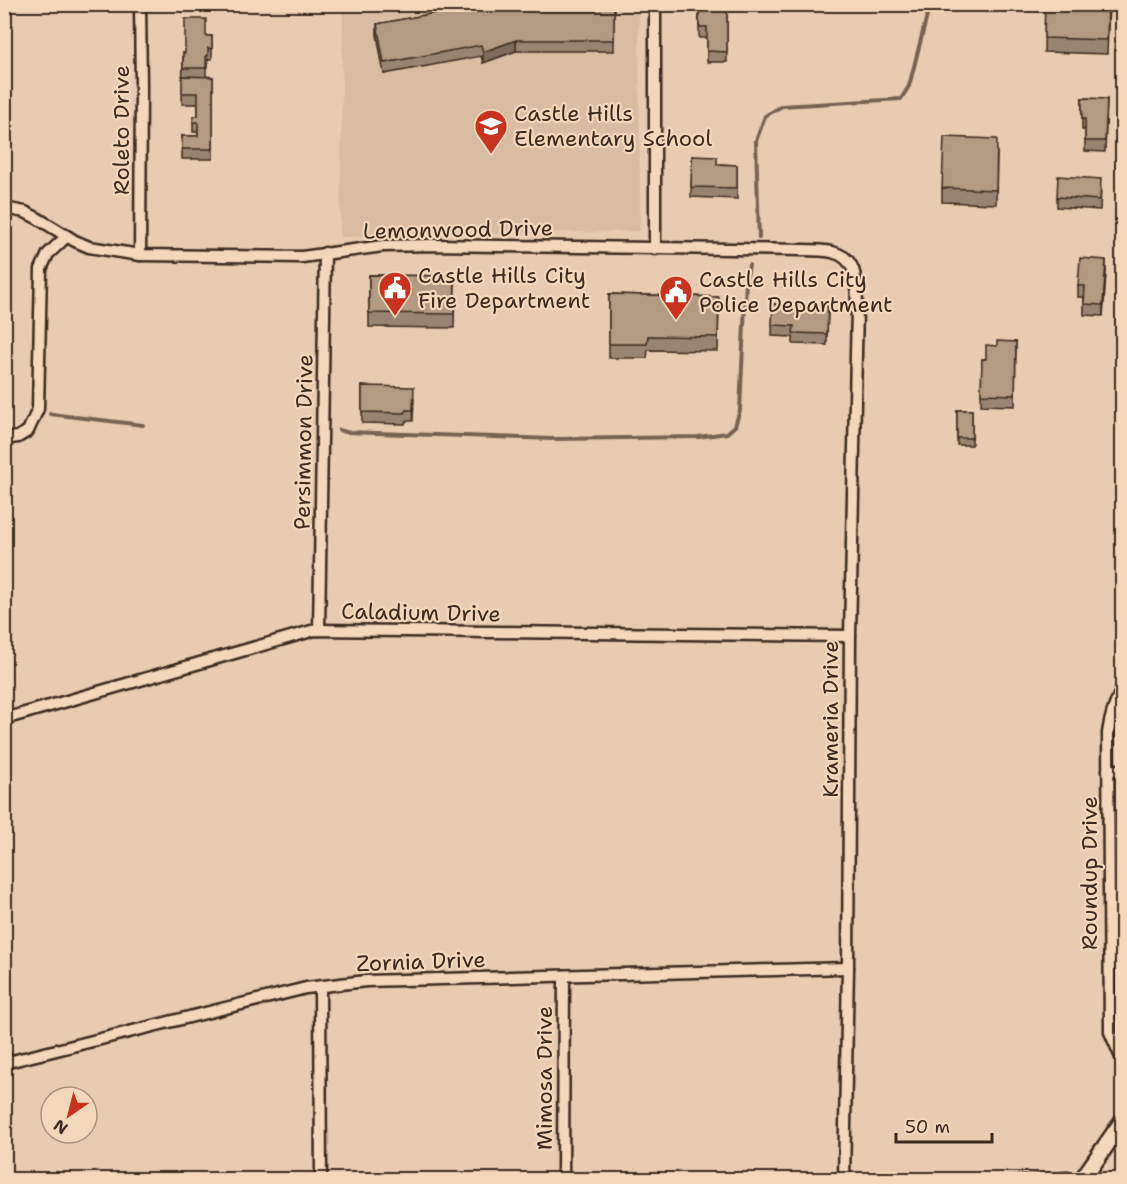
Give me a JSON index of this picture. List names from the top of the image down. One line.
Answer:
{"streets":{"street":["Roleto Drive","Lemonwood Drive","Persimmon Drive","Caladium Drive","Krameria Drive","Roundup Drive","Zornia Drive","Mimosa Drive"]},"crossings":[["Roleto Drive","Lemonwood Drive"],["Lemonwood Drive","Persimmon Drive"],["Lemonwood Drive","Krameria Drive"],["Persimmon Drive","Caladium Drive"],["Caladium Drive","Krameria Drive"],["Krameria Drive","Zornia Drive"],["Zornia Drive","Mimosa Drive"]],"places":{"school or university":["Castle Hills Elementary School"],"public building":["Castle Hills City Fire Department","Castle Hills City Police Department"]},"scale_bar":"50 m","north":"bottom left"}
